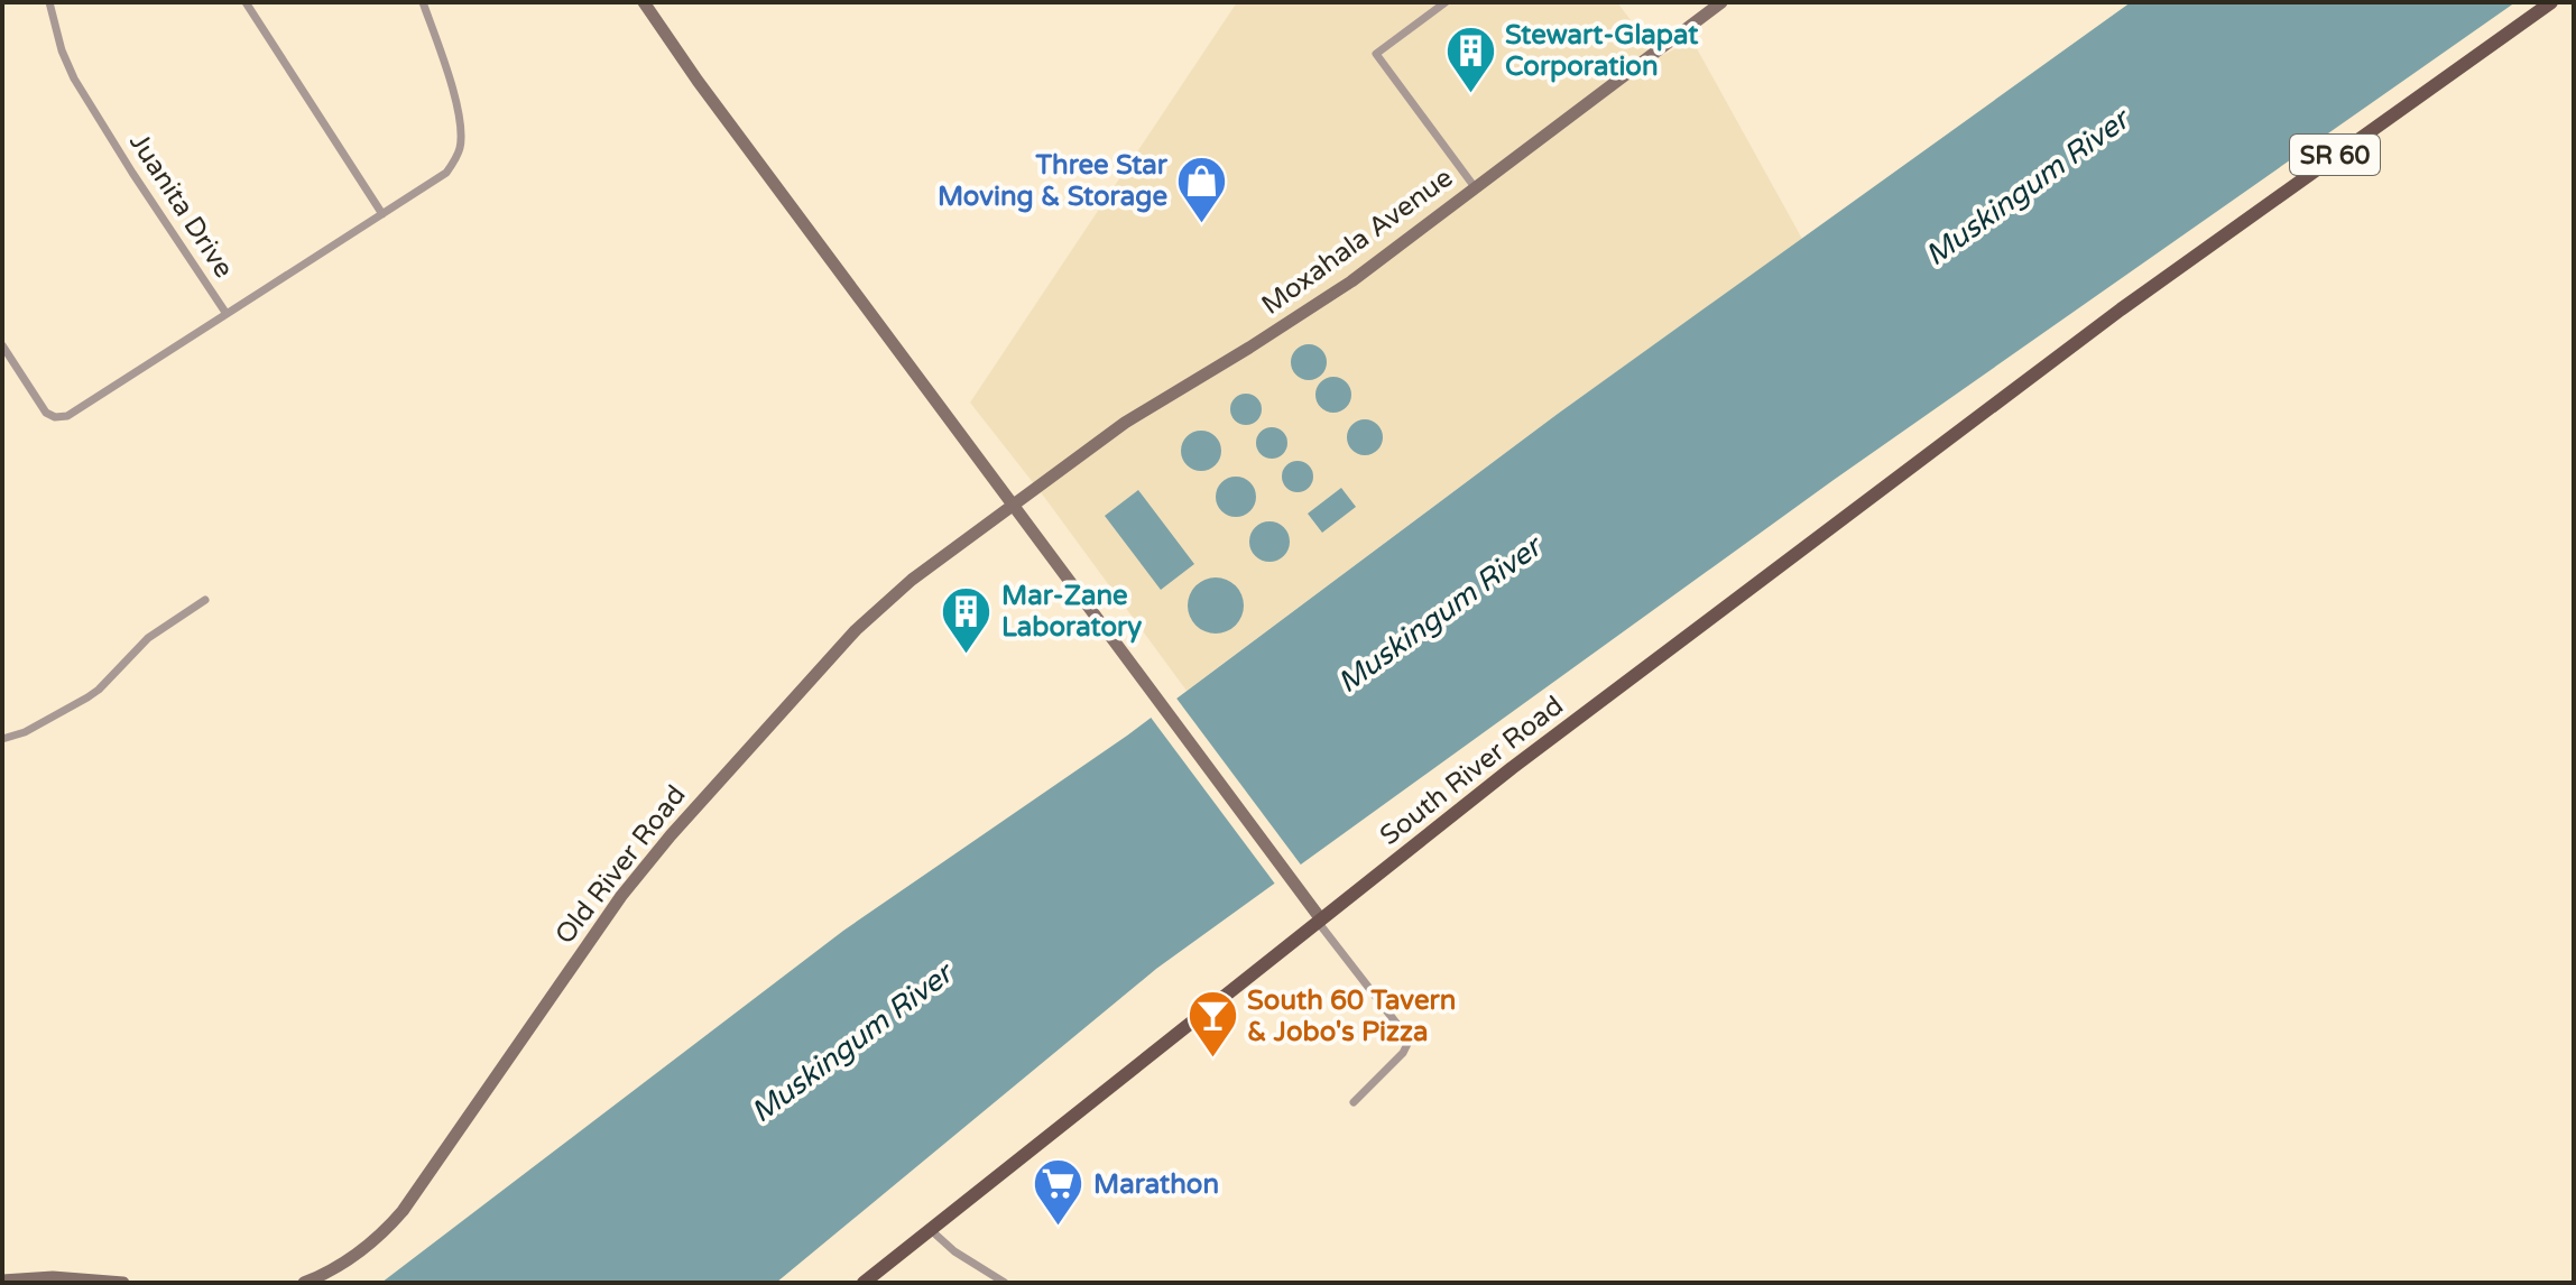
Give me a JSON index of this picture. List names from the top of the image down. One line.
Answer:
{"streets":{"main road":["SR 60","Moxahala Avenue","South River Road","Old River Road"],"street":["Juanita Drive"]},"crossings":[["Moxahala Avenue","Old River Road"]],"water":["Muskingum River"],"places":{"building":["Stewart-Glapat Corporation","Mar-Zane Laboratory"],"shop":["Three Star Moving & Storage"],"bar":["South 60 Tavern & Jobo's Pizza"],"supermarket":["Marathon"]}}
